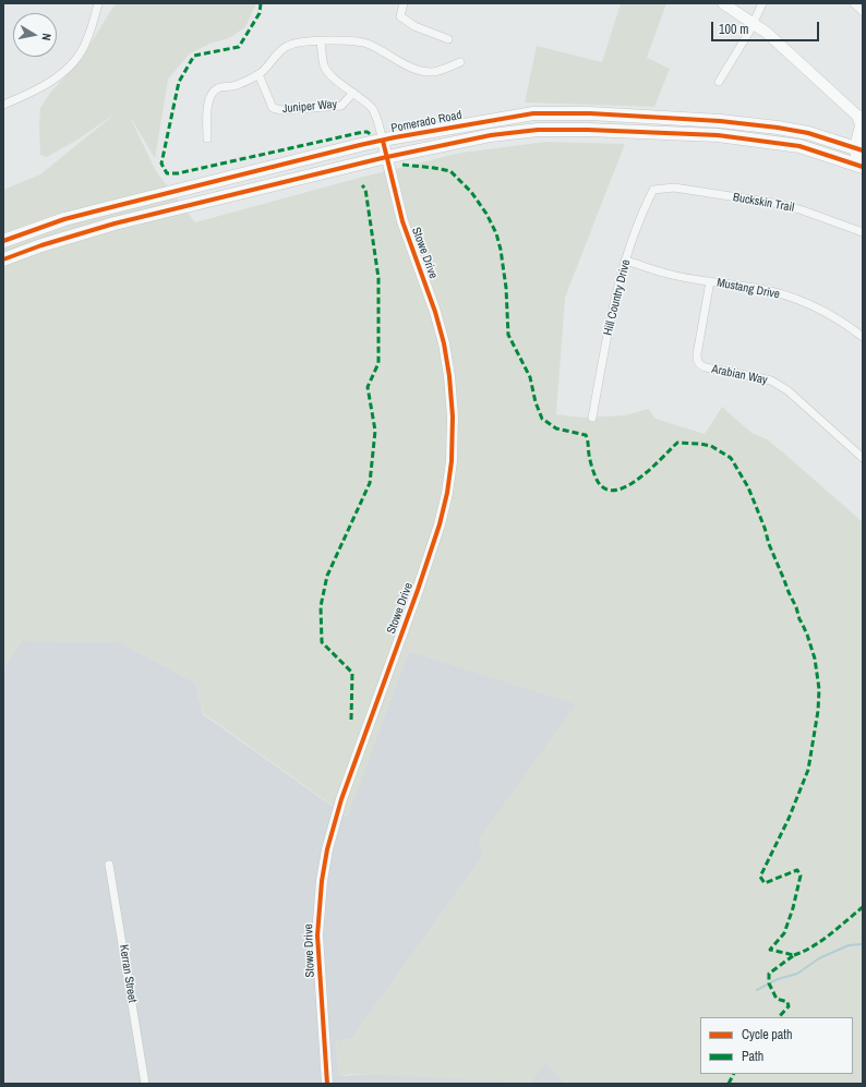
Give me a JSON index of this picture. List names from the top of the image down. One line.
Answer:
{"streets":{"main road":["Pomerado Road","Stowe Drive"],"street":["Juniper Way","Buckskin Trail","Mustang Drive","Hill Country Drive","Arabian Way","Kerran Street"]},"crossings":[["Pomerado Road","Stowe Drive"],["Buckskin Trail","Hill Country Drive"],["Mustang Drive","Hill Country Drive"],["Mustang Drive","Arabian Way"]],"legend":["Cycle path","Path"],"scale_bar":"100 m","north":"right"}
